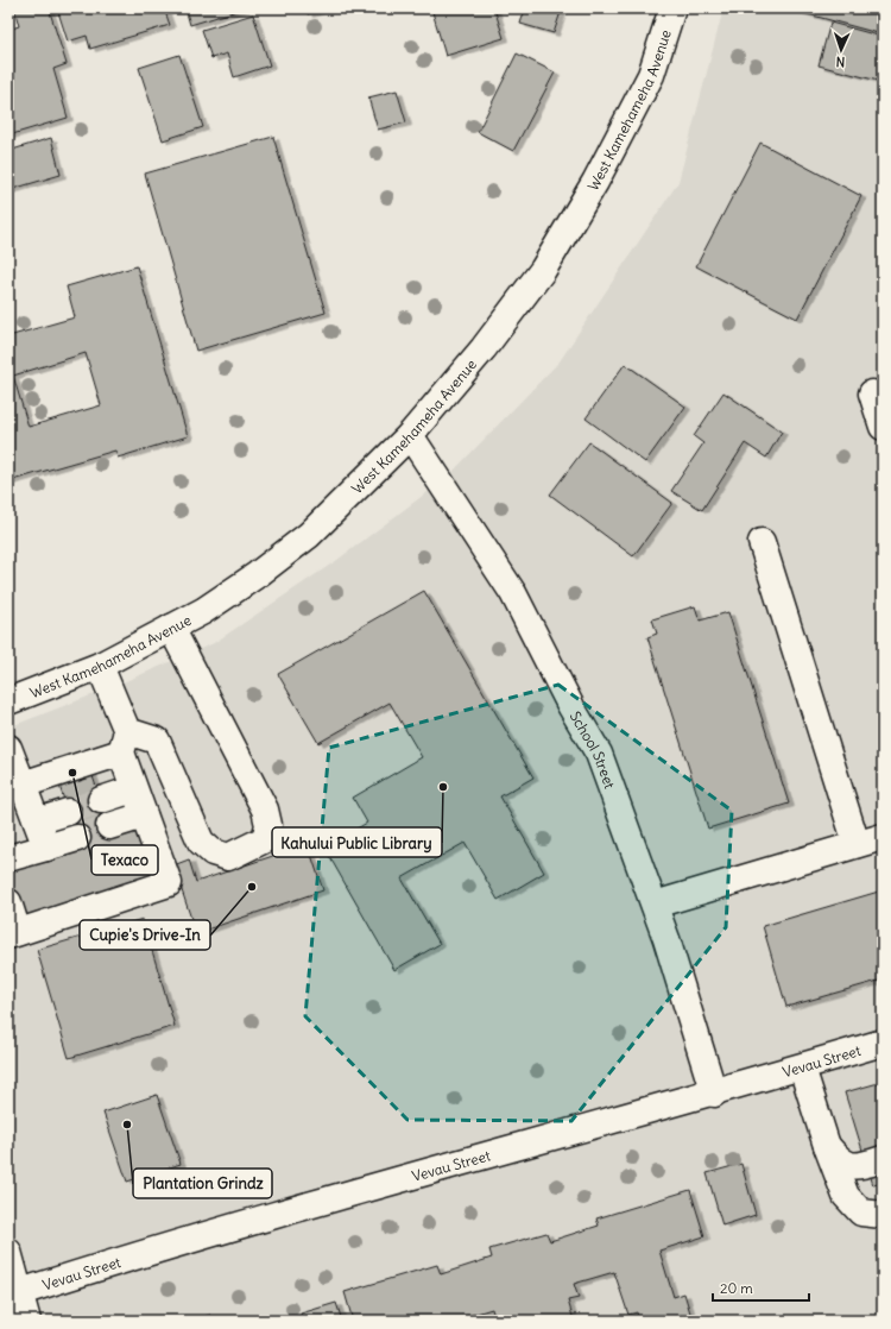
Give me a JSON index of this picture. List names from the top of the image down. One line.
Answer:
{"streets":{"street":["West Kamehameha Avenue","School Street","Vevau Street"]},"crossings":[["West Kamehameha Avenue","School Street"],["School Street","Vevau Street"]],"places":["Texaco","Kahului Public Library","Cupie's Drive-In","Plantation Grindz"],"scale_bar":"20 m","north":"bottom"}
